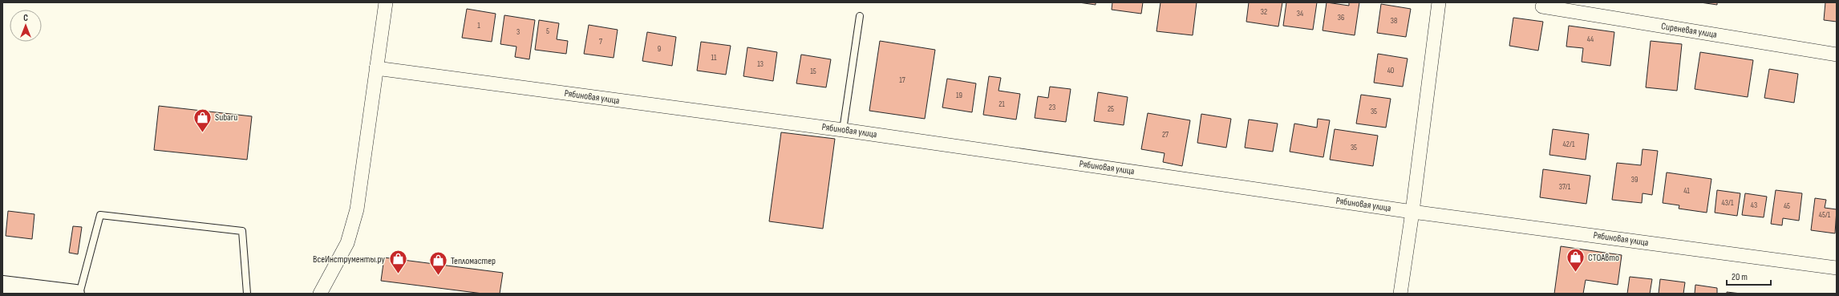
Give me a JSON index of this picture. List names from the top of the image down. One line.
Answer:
{"streets":{"street":["Сиреневая улица","Рябиновая улица"]},"places":{"shop":["Subaru","СТОАвто","ВсеИнструменты.ру","Тепломастер"]},"house_numbers":["32","34","36","38","1","5","3","44","7","9","11","13","40","15","17","19","21","23","25","35","27","42/1","35","39","37/1","41","43/1","43","45","45/1"],"scale_bar":"20 m","north":"top"}
